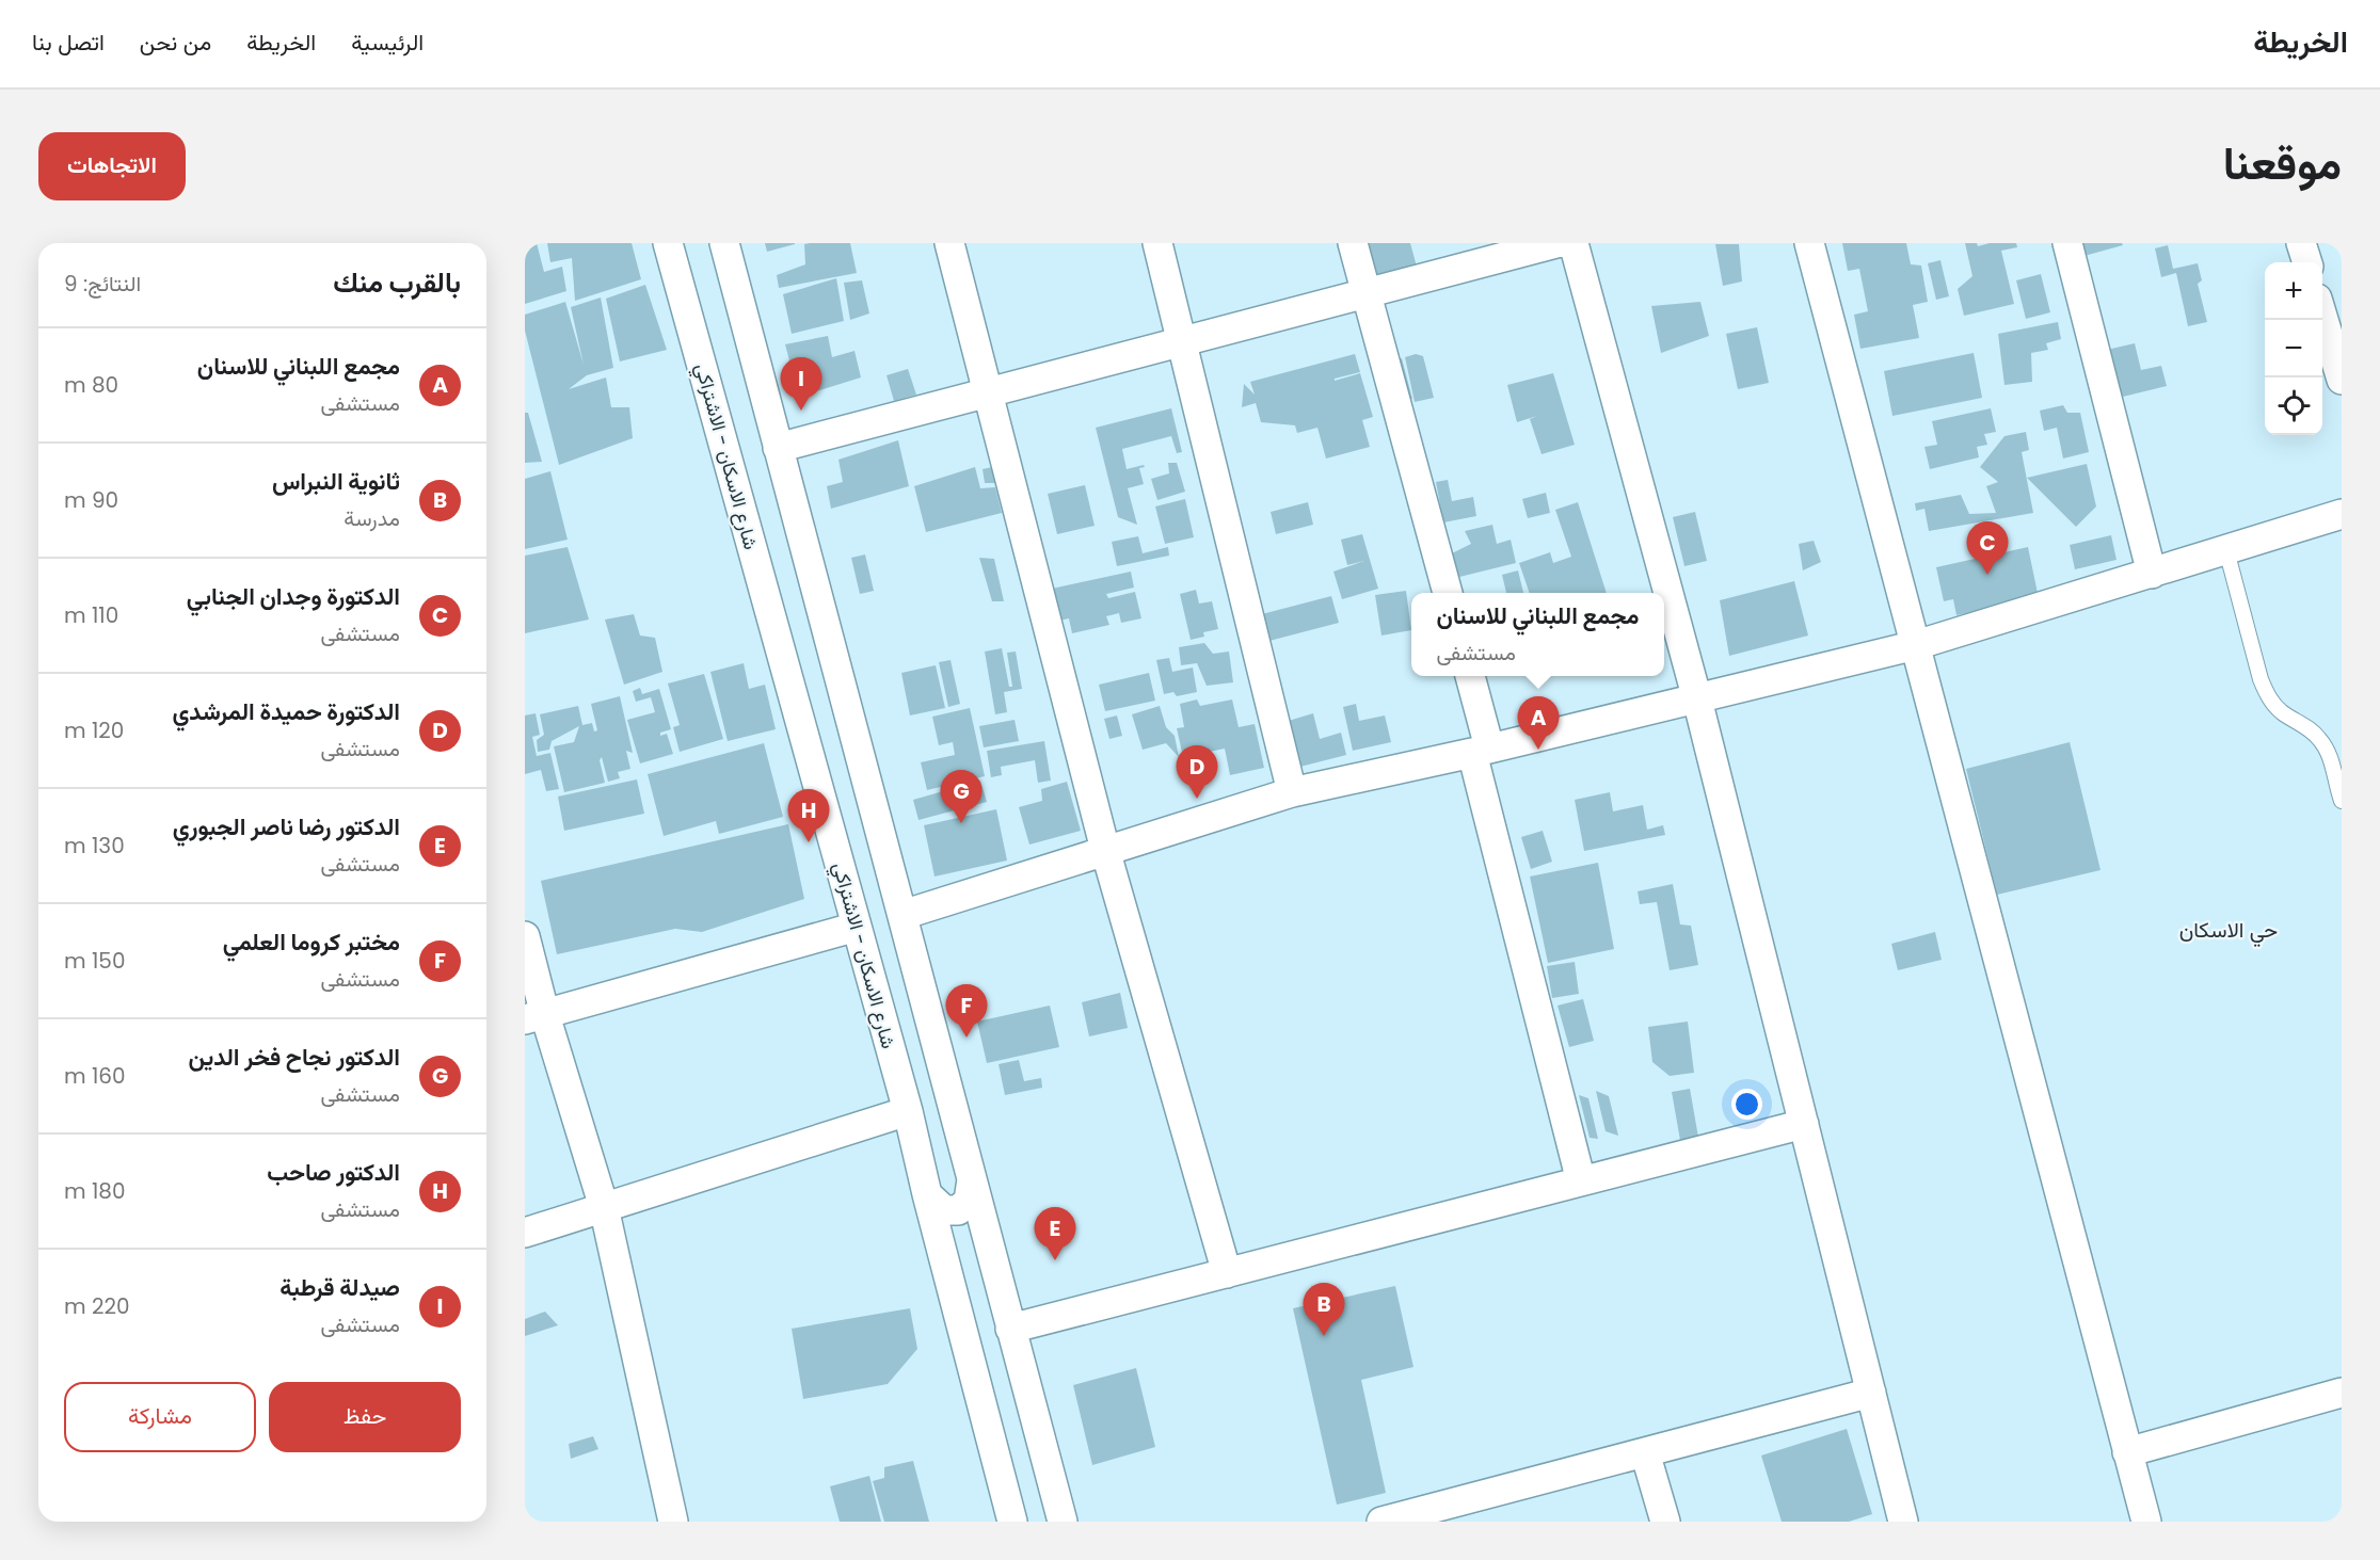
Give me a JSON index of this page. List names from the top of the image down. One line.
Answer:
{"streets":{"street":["شارع الاسكان - الاشتراكي"]},"districts":["حي الاسكان"],"page":{"header":"الخريطة","nav":["الرئيسية","الخريطة","من نحن","اتصل بنا"],"title":"موقعنا","buttons":["الاتجاهات",["حفظ","مشاركة"]],"heading":["بالقرب منك","النتائج: 9"],"map_buttons":["+","−"],"list":[{"mark":"A","name":"مجمع اللبناني للاسنان","note":"مستشفى","value":"80 m"},{"mark":"B","name":"ثانوية النبراس","note":"مدرسة","value":"90 m"},{"mark":"C","name":"الدكتورة وجدان الجنابي","note":"مستشفى","value":"110 m"},{"mark":"D","name":"الدكتورة حميدة المرشدي","note":"مستشفى","value":"120 m"},{"mark":"E","name":"الدكتور رضا ناصر الجبوري","note":"مستشفى","value":"130 m"},{"mark":"F","name":"مختبر كروما العلمي","note":"مستشفى","value":"150 m"},{"mark":"G","name":"الدكتور نجاح فخر الدين","note":"مستشفى","value":"160 m"},{"mark":"H","name":"الدكتور صاحب","note":"مستشفى","value":"180 m"},{"mark":"I","name":"صيدلة قرطبة","note":"مستشفى","value":"220 m"}],"pins":["I","C","A","D","G","H","F","E","B"],"popup":["مجمع اللبناني للاسنان","مستشفى"]}}
